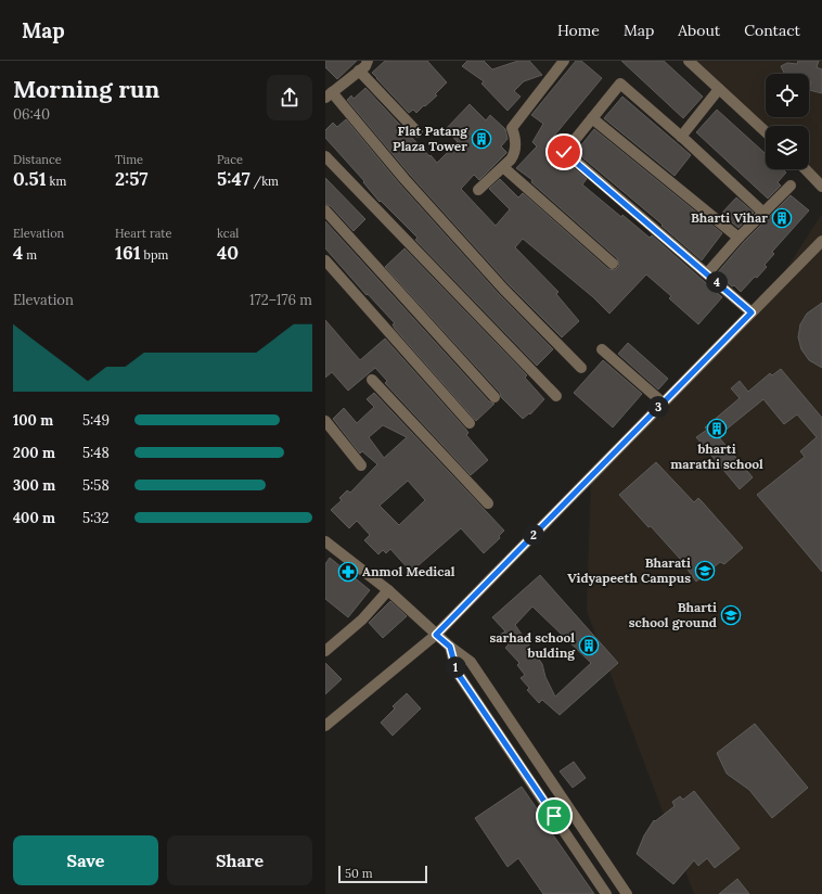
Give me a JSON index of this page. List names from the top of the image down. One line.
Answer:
{"places":{"building":["Flat Patang Plaza Tower","Bharti Vihar","bharti marathi school","sarhad school bulding"],"school or university":["Bharati Vidyapeeth Campus","Bharti school ground"],"pharmacy":["Anmol Medical"]},"scale_bar":"50 m","page":{"header":"Map","nav":["Home","Map","About","Contact"],"heading":["Morning run","06:40"],"stats":[["Distance","0.51 km"],["Time","2:57"],["Pace","5:47 /km"],["Elevation","4 m"],["Heart rate","161 bpm"],["kcal","40"]],"pins":["4","3","2","1"],"chart":["Elevation","172–176 m"],"list":[{"name":"100 m","note":"5:49"},{"name":"200 m","note":"5:48"},{"name":"300 m","note":"5:58"},{"name":"400 m","note":"5:32"}],"buttons":["Save","Share"],"scale":"50 m"}}
